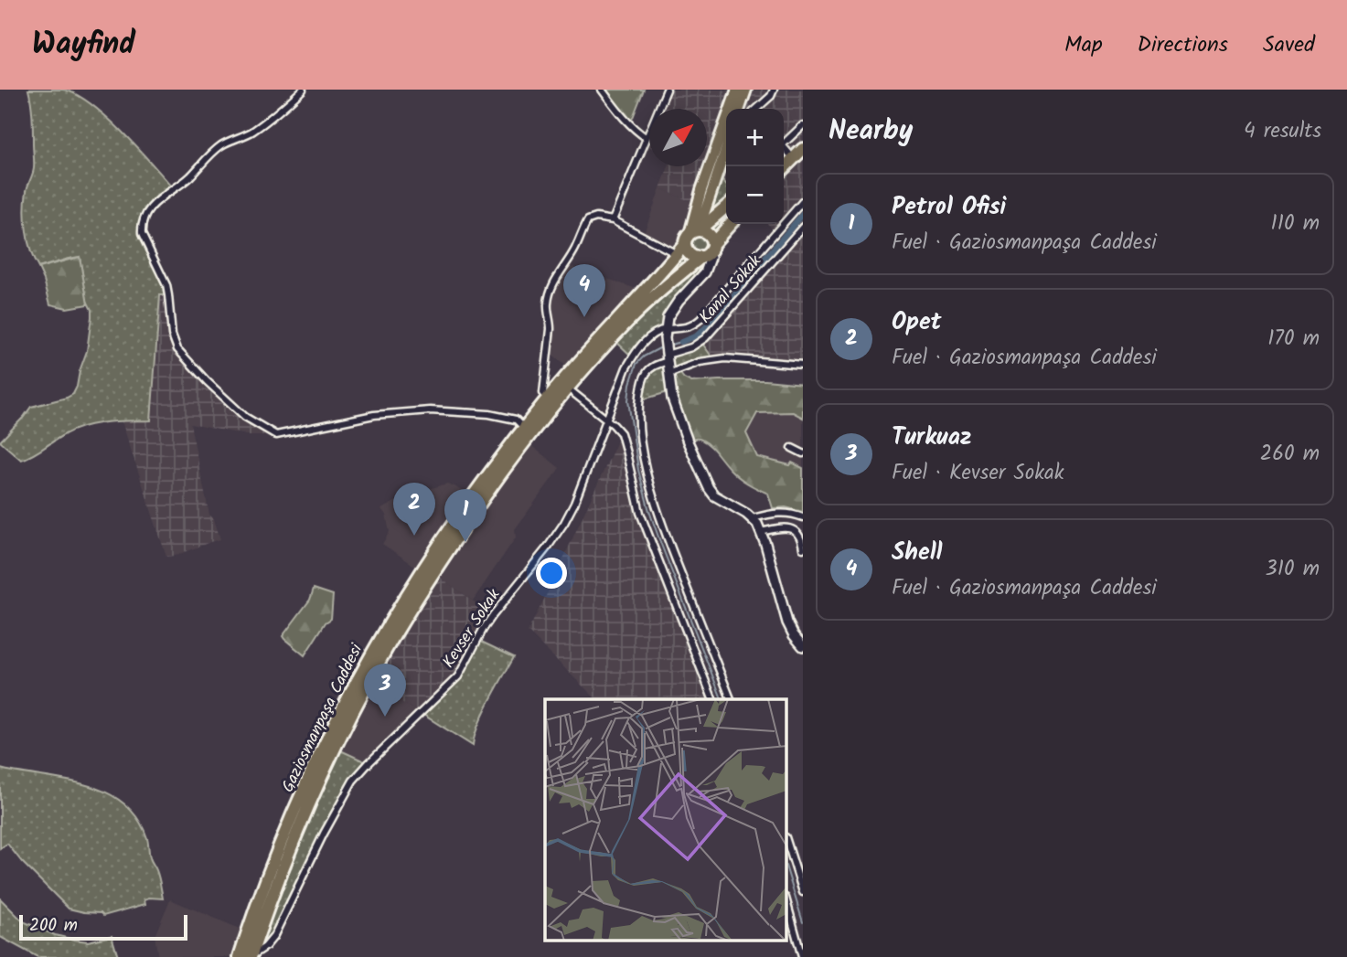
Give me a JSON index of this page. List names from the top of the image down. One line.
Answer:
{"streets":{"highway":["Gaziosmanpaşa Caddesi"],"street":["Kanal Sokak","Kevser Sokak"]},"crossings":[["Kevser Sokak","Gaziosmanpaşa Caddesi"]],"scale_bar":"200 m","north":"top right","page":{"header":"Wayfind","nav":["Map","Directions","Saved"],"heading":["Nearby","4 results"],"map_buttons":["+","−"],"list":[{"mark":"1","name":"Petrol Ofisi","note":"Fuel · Gaziosmanpaşa Caddesi","value":"110 m"},{"mark":"2","name":"Opet","note":"Fuel · Gaziosmanpaşa Caddesi","value":"170 m"},{"mark":"3","name":"Turkuaz","note":"Fuel · Kevser Sokak","value":"260 m"},{"mark":"4","name":"Shell","note":"Fuel · Gaziosmanpaşa Caddesi","value":"310 m"}],"pins":["4","2","1","3"],"scale":"200 m"}}
